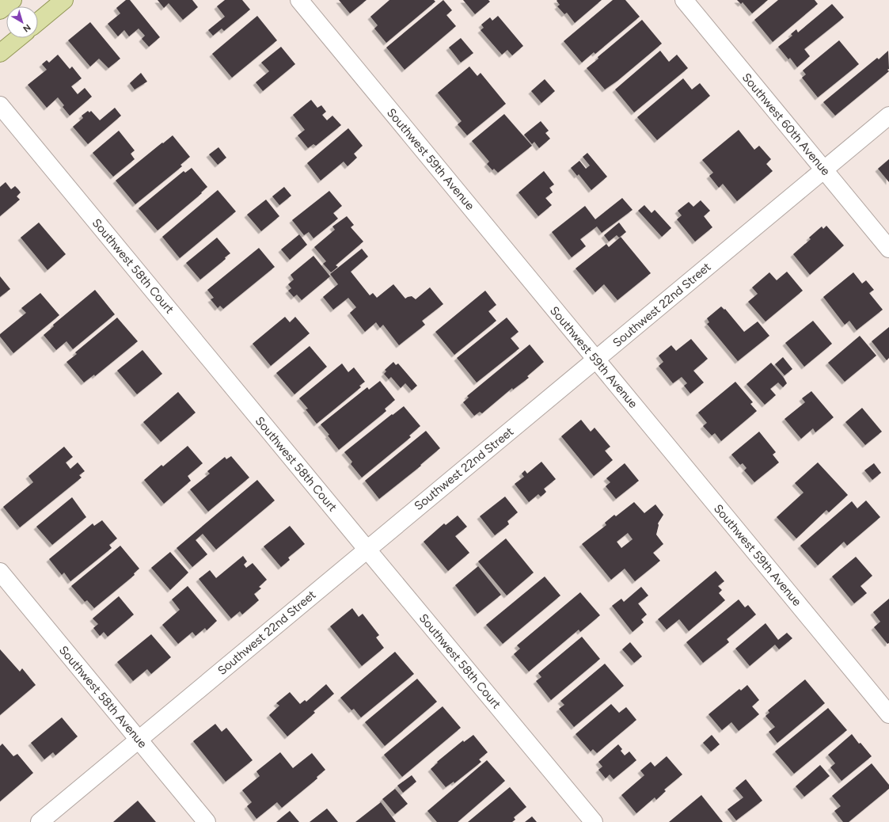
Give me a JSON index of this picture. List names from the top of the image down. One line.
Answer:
{"streets":{"street":["Southwest 60th Avenue","Southwest 59th Avenue","Southwest 58th Court","Southwest 22nd Street","Southwest 58th Avenue"]},"crossings":[["Southwest 60th Avenue","Southwest 22nd Street"],["Southwest 59th Avenue","Southwest 22nd Street"],["Southwest 58th Court","Southwest 22nd Street"],["Southwest 22nd Street","Southwest 58th Avenue"]],"north":"bottom right"}
